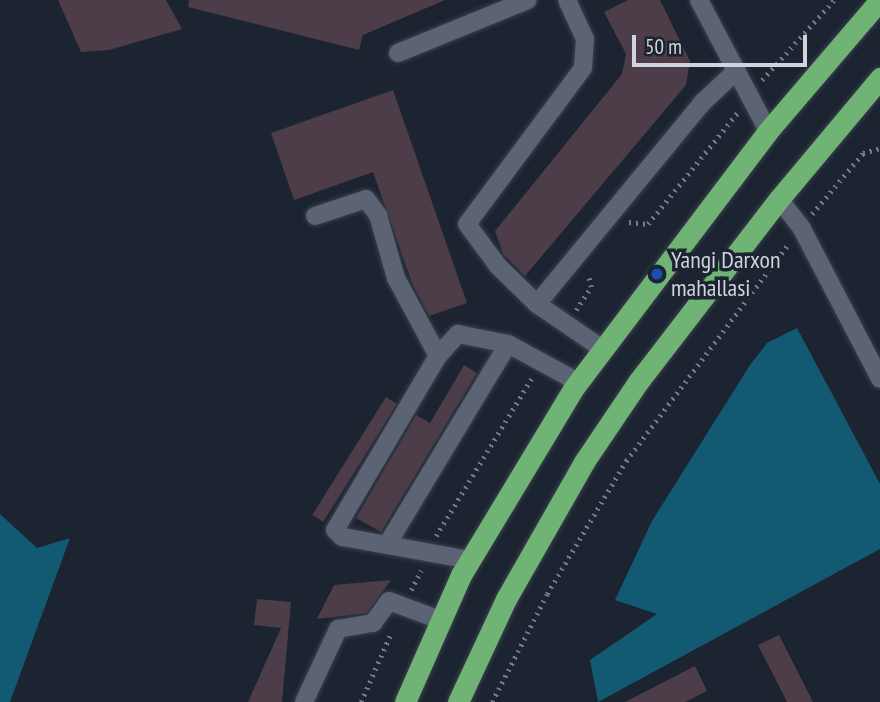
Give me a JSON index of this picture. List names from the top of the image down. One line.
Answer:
{"places":["Yangi Darxon mahallasi"],"scale_bar":"50 m"}
